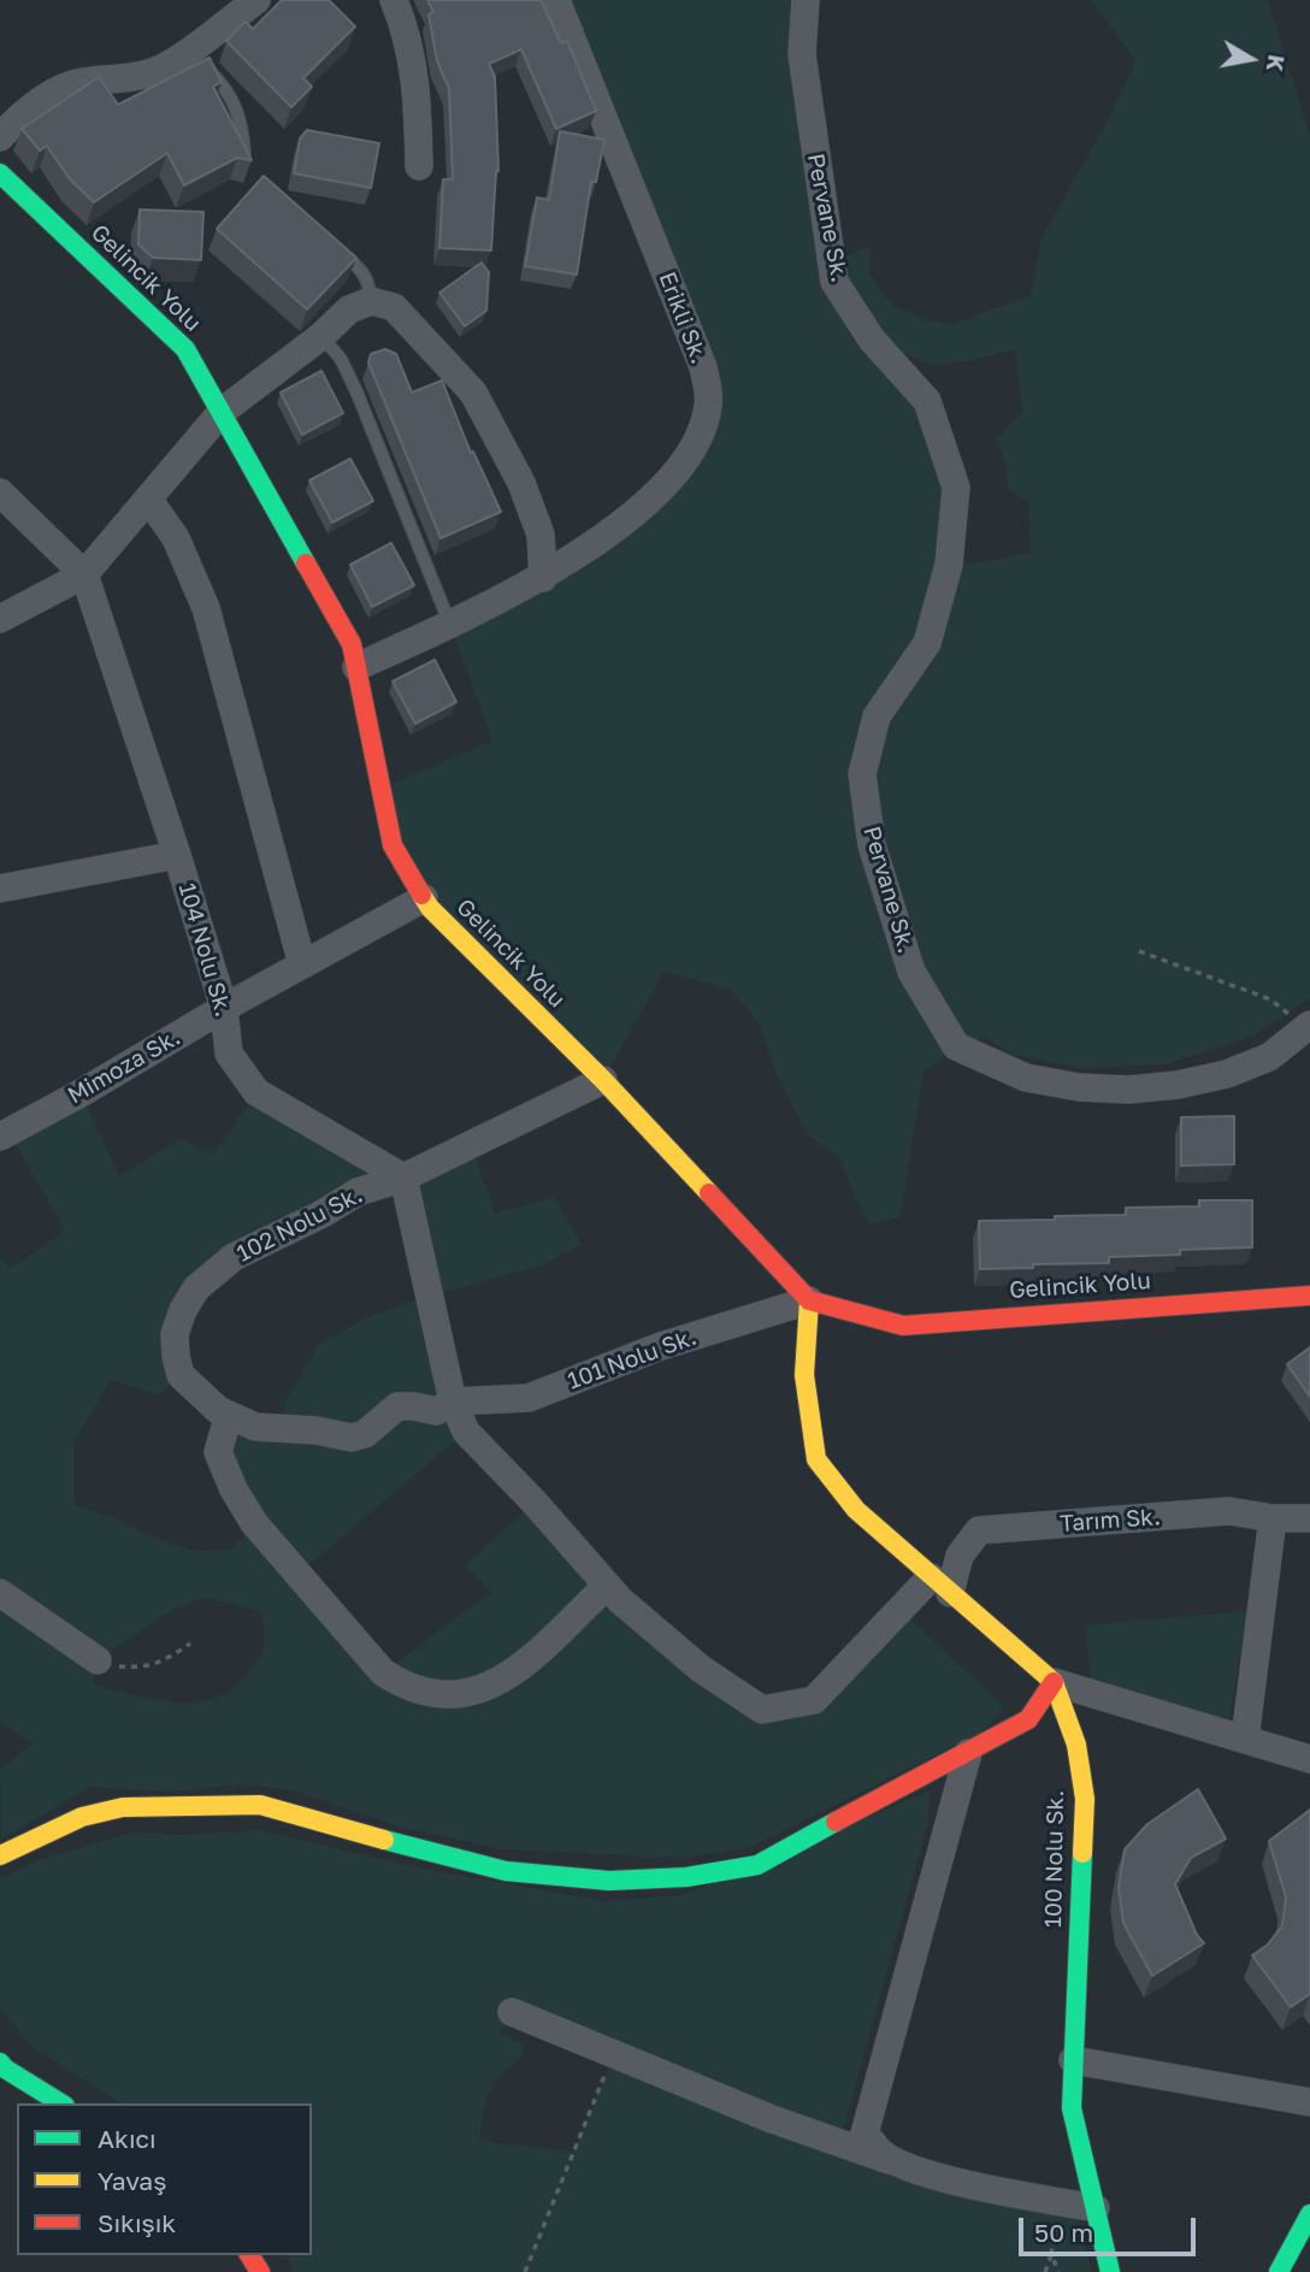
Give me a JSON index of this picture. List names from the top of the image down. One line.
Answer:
{"streets":{"main road":["Gelincik Yolu","100 Nolu Sk."],"street":["Pervane Sk.","Erikli Sk.","104 Nolu Sk.","Mimoza Sk.","102 Nolu Sk.","101 Nolu Sk.","Tarım Sk."]},"crossings":[["Gelincik Yolu","Erikli Sk."],["Gelincik Yolu","Mimoza Sk."],["Gelincik Yolu","101 Nolu Sk."],["Gelincik Yolu","100 Nolu Sk."],["104 Nolu Sk.","Mimoza Sk."],["104 Nolu Sk.","102 Nolu Sk."],["102 Nolu Sk.","101 Nolu Sk."],["101 Nolu Sk.","100 Nolu Sk."],["Tarım Sk.","100 Nolu Sk."]],"legend":["Akıcı","Yavaş","Sıkışık"],"scale_bar":"50 m","north":"right"}
